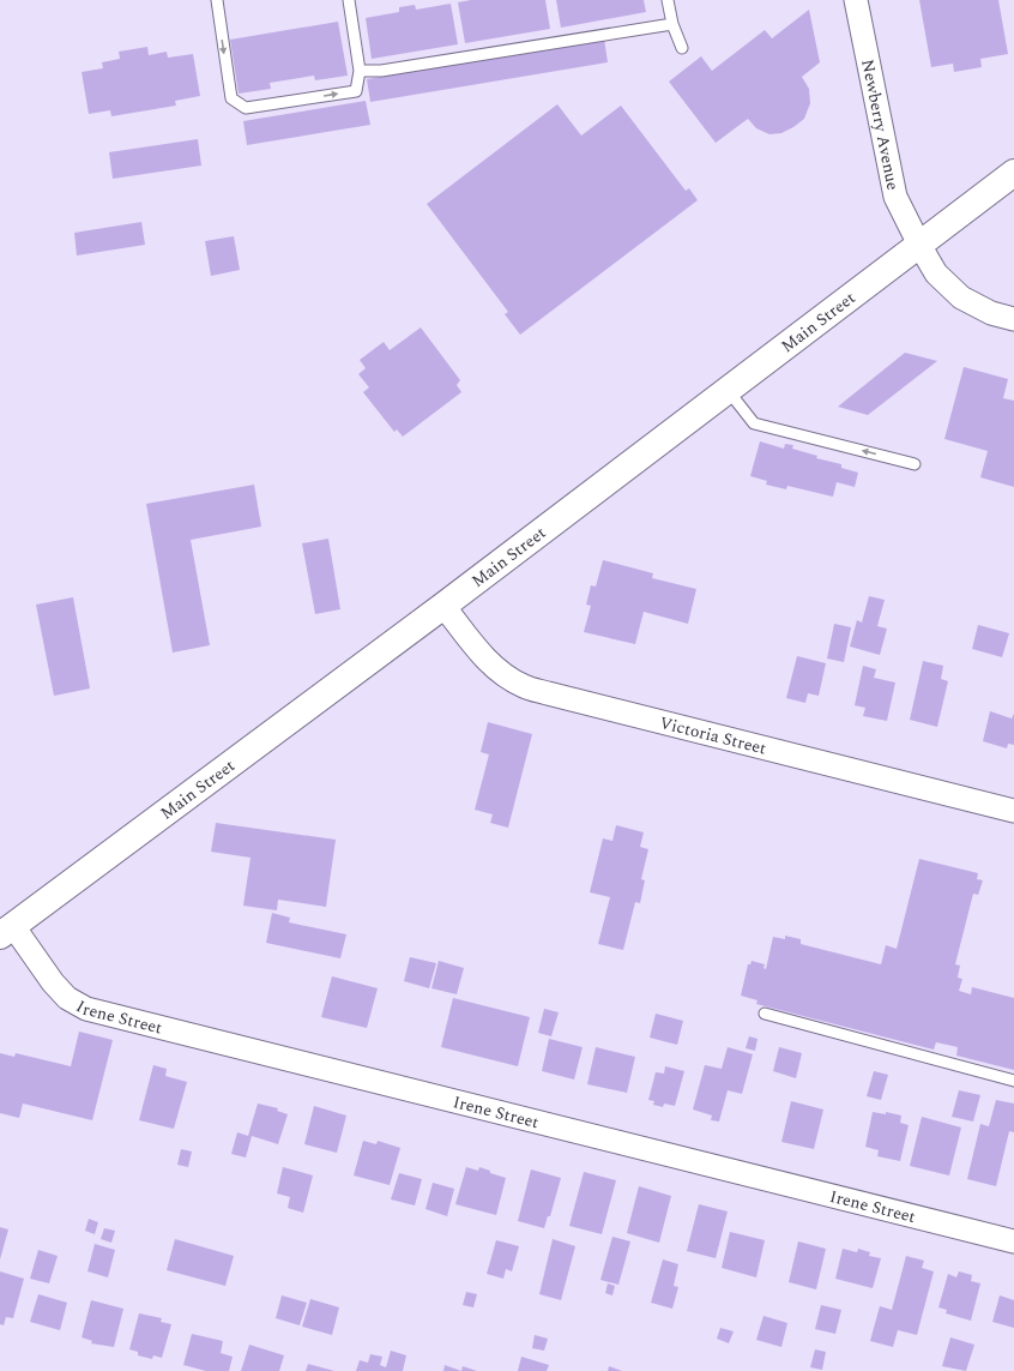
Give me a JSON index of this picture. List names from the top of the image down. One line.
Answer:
{"streets":{"main road":["Main Street"],"street":["Newberry Avenue","Victoria Street","Irene Street"]},"crossings":[["Newberry Avenue","Main Street"],["Main Street","Victoria Street"],["Main Street","Irene Street"]]}
